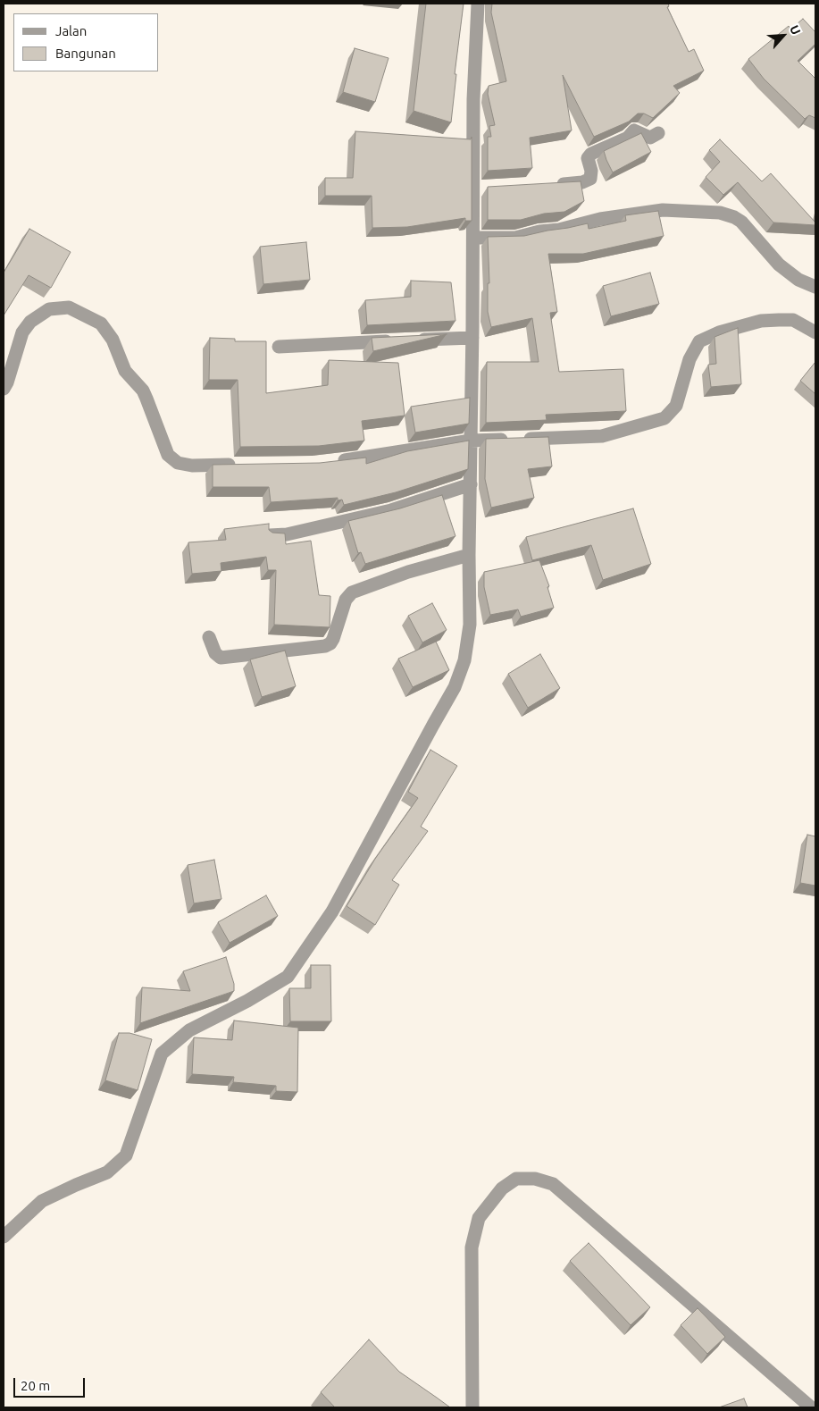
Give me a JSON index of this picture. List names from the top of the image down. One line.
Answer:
{"legend":["Jalan","Bangunan"],"scale_bar":"20 m","north":"top right"}
